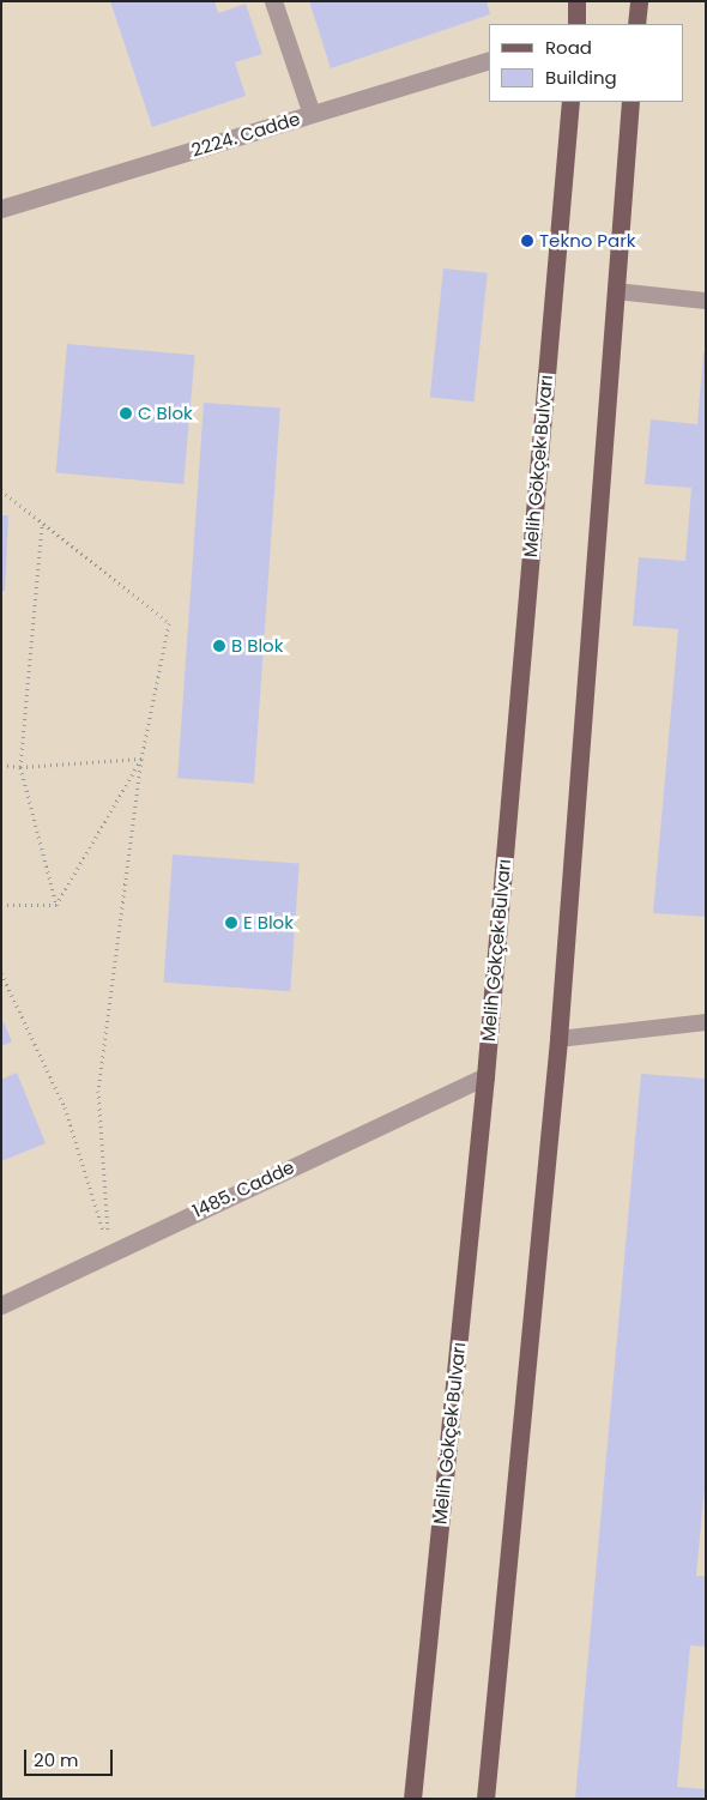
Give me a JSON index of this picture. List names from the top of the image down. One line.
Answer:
{"streets":{"main road":["Melih Gökçek Bulvarı"],"street":["2224. Cadde","1485. Cadde"]},"crossings":[["Melih Gökçek Bulvarı","1485. Cadde"]],"places":["Tekno Park","C Blok","B Blok","E Blok"],"legend":["Road","Building"],"scale_bar":"20 m"}
